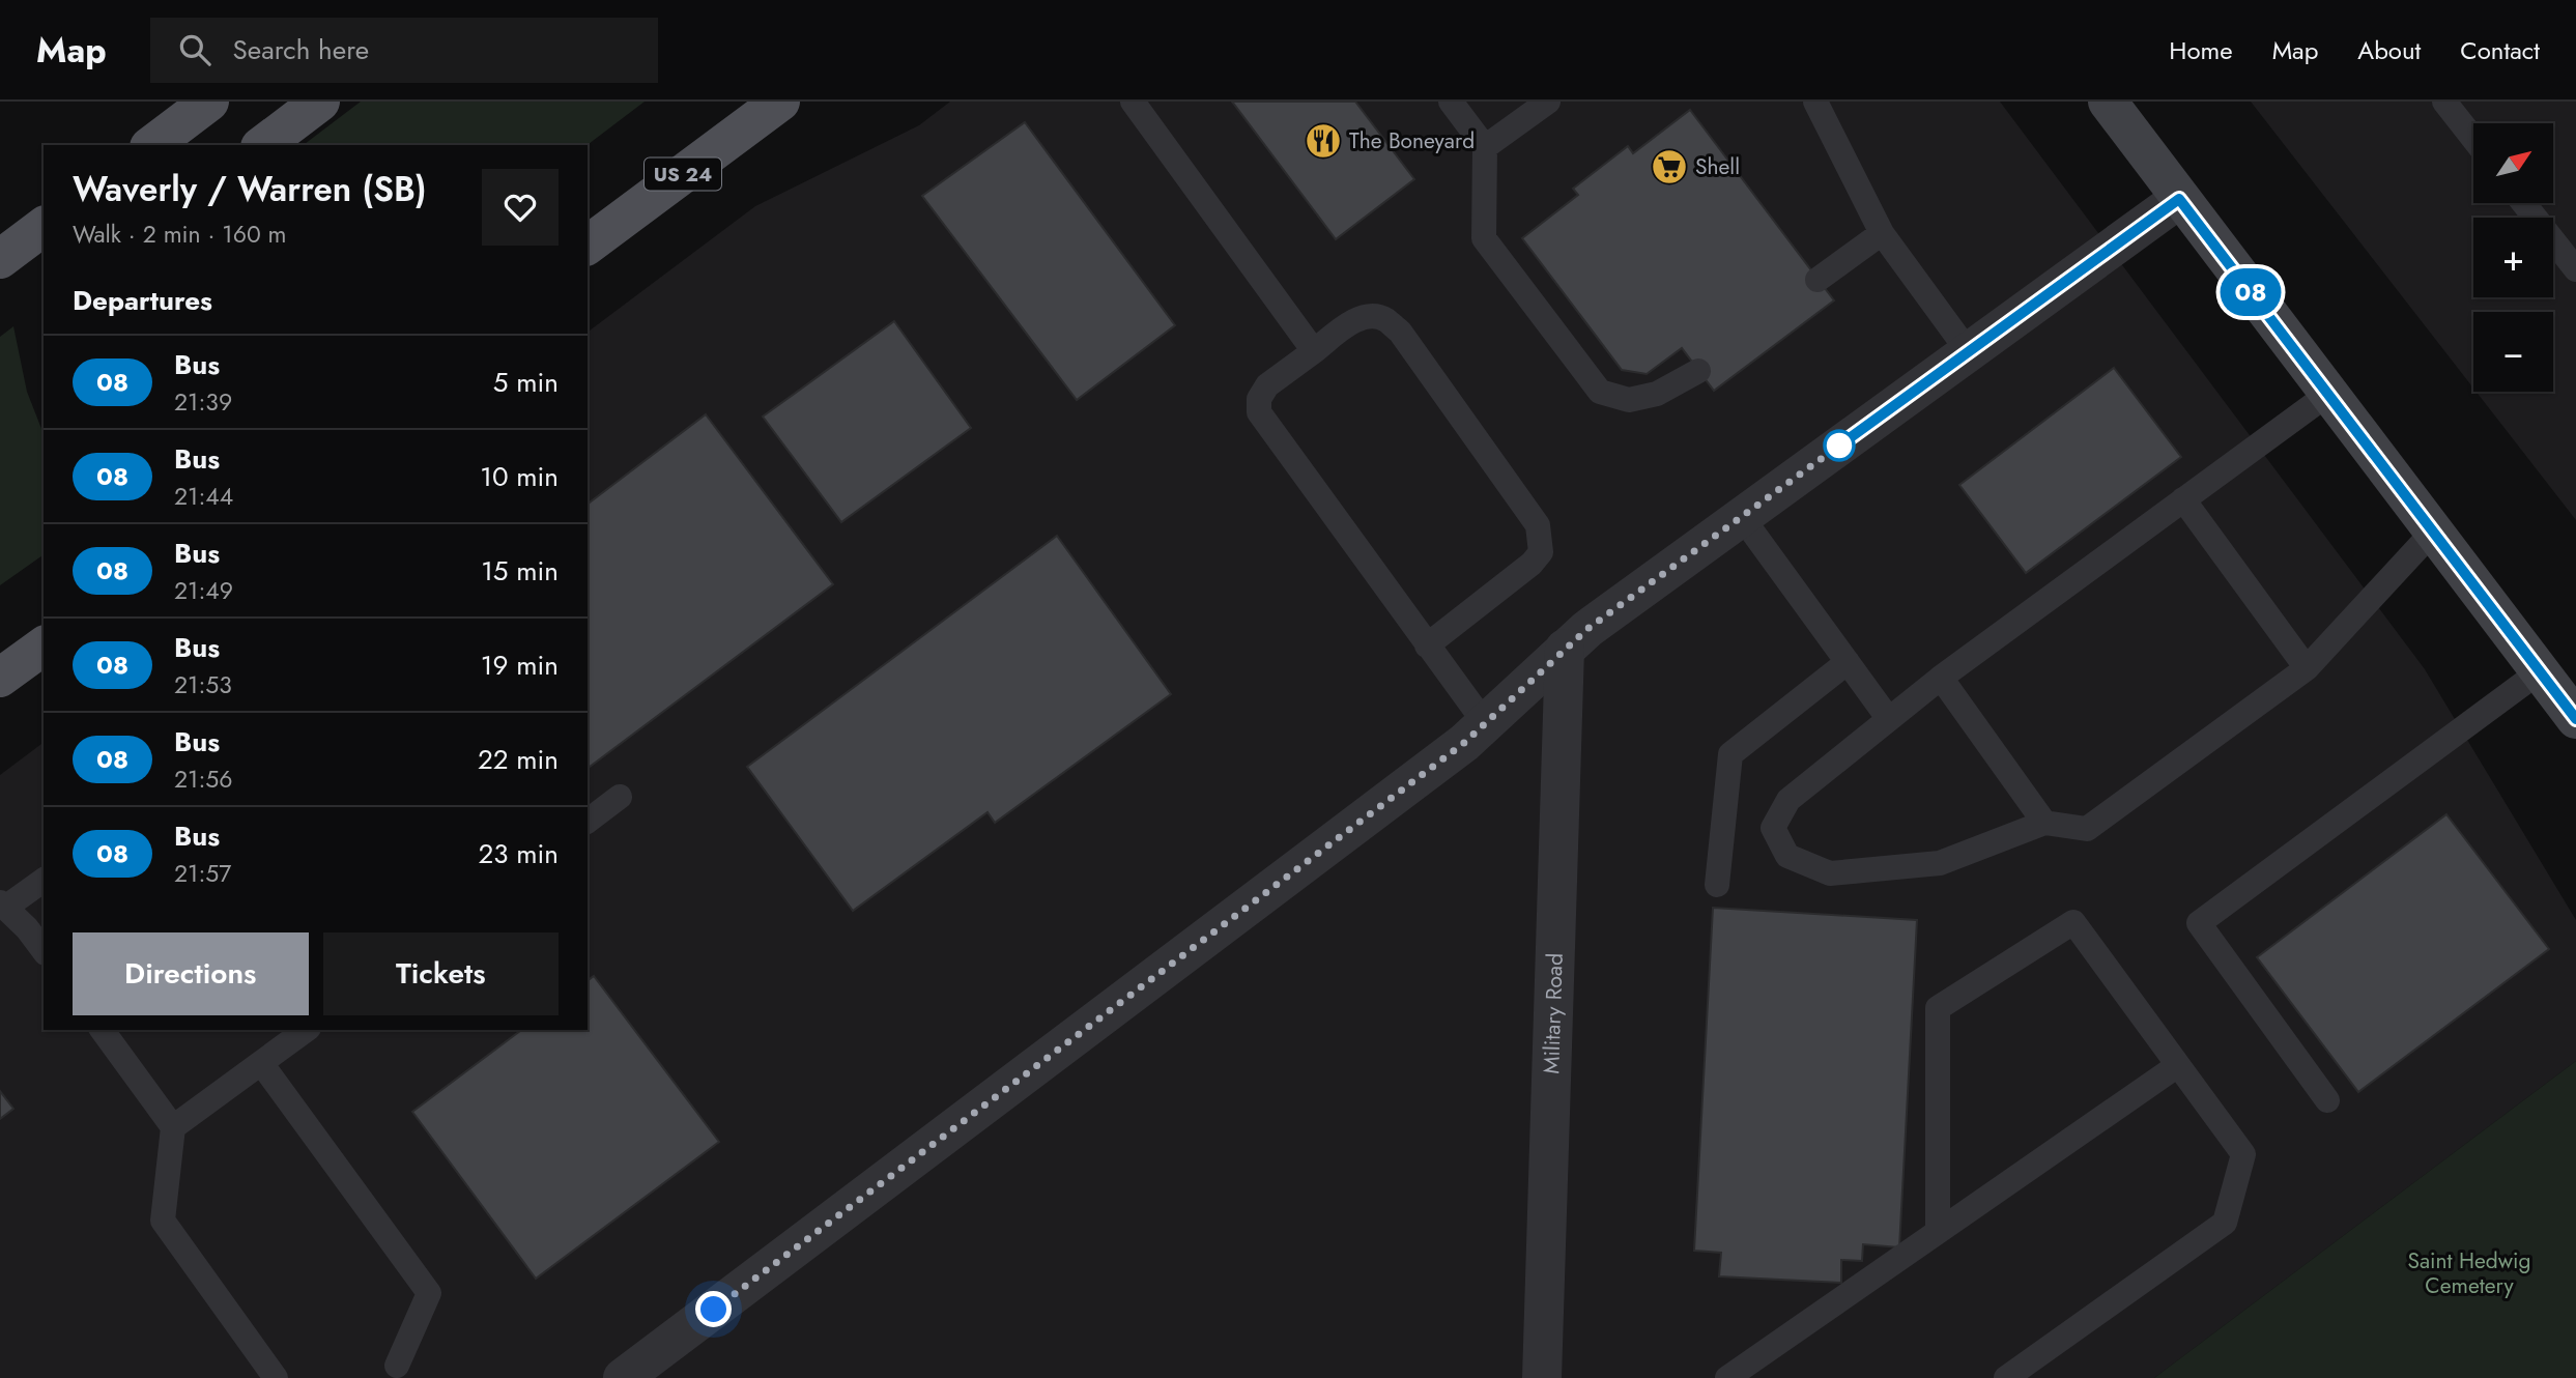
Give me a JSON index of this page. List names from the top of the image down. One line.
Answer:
{"streets":{"main road":["US 24"],"street":["Military Road"]},"parks":["Saint Hedwig Cemetery"],"places":{"restaurant":["The Boneyard"],"supermarket":["Shell"]},"lines":["bus line 08"],"north":"top right","page":{"header":"Map","search":"Search here","nav":["Home","Map","About","Contact"],"on_map":"08","map_buttons":["+","−"],"heading":[["Waverly / Warren (SB)","Walk · 2 min · 160 m"],"Departures"],"list":[{"mark":"08","name":"Bus","note":"21:39","value":"5 min"},{"mark":"08","name":"Bus","note":"21:44","value":"10 min"},{"mark":"08","name":"Bus","note":"21:49","value":"15 min"},{"mark":"08","name":"Bus","note":"21:53","value":"19 min"},{"mark":"08","name":"Bus","note":"21:56","value":"22 min"},{"mark":"08","name":"Bus","note":"21:57","value":"23 min"}],"buttons":["Directions","Tickets"]}}
